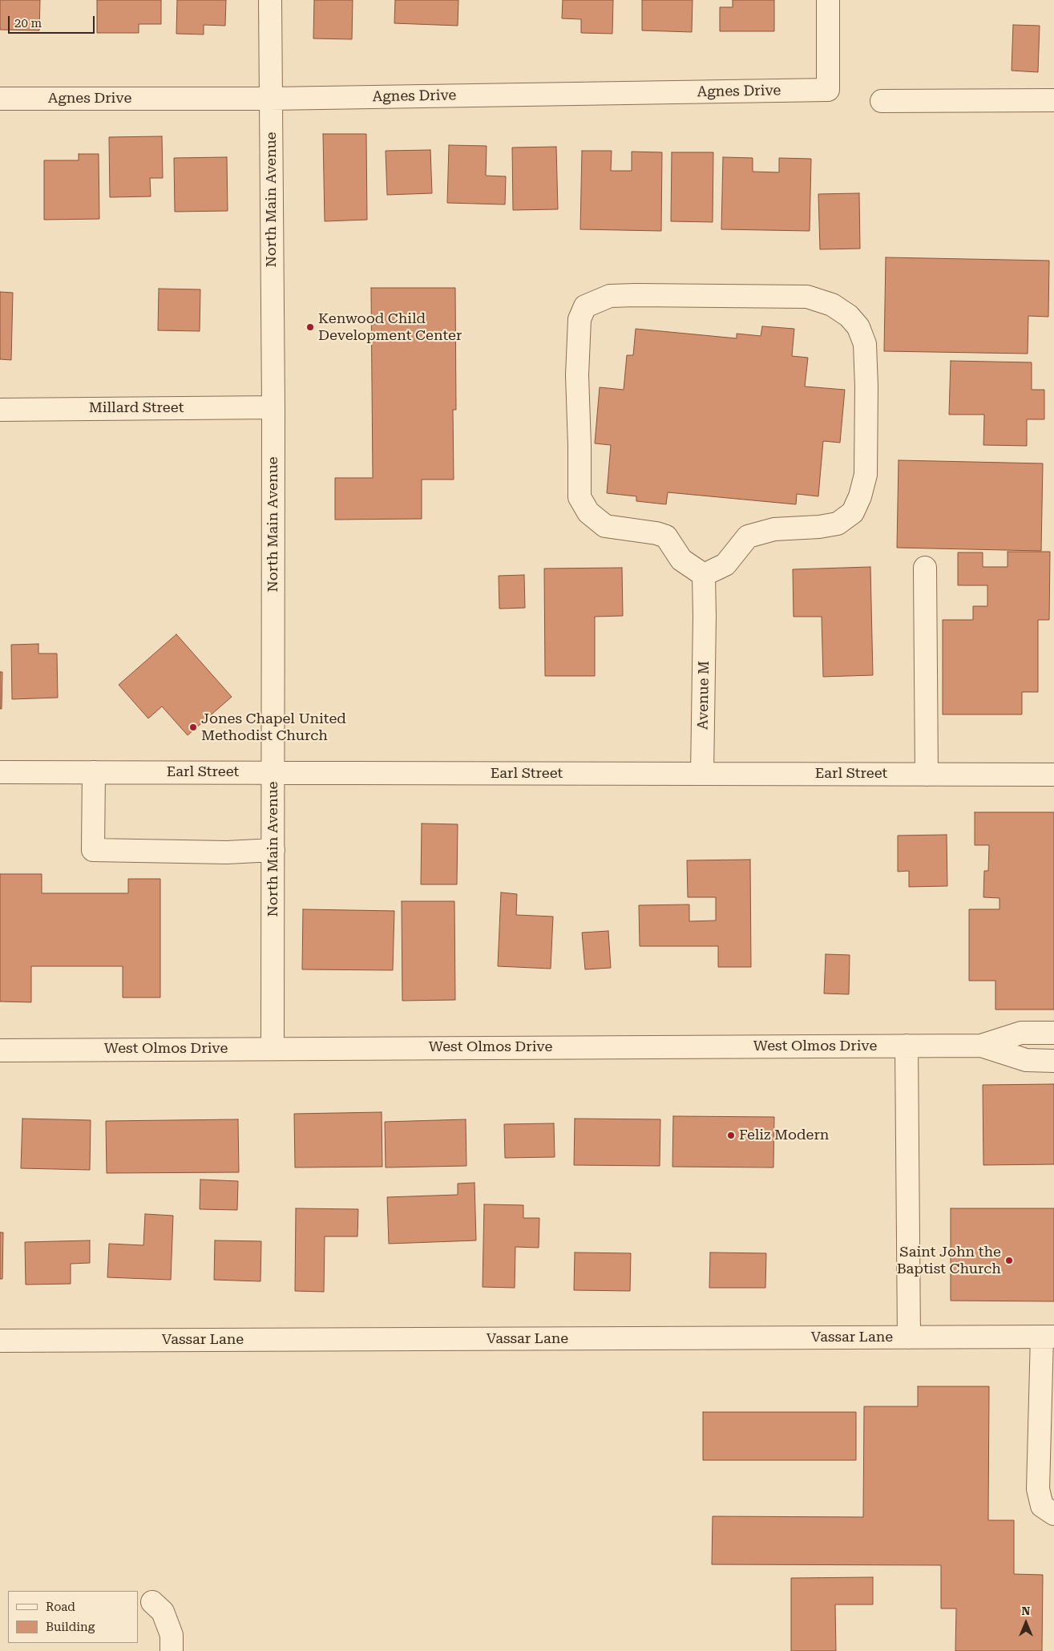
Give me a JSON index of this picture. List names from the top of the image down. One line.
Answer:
{"streets":{"street":["Agnes Drive","North Main Avenue","Millard Street","Avenue M","Earl Street","West Olmos Drive","Vassar Lane"]},"crossings":[["Agnes Drive","North Main Avenue"],["North Main Avenue","Millard Street"],["North Main Avenue","Earl Street"],["North Main Avenue","West Olmos Drive"],["Avenue M","Earl Street"]],"places":["Kenwood Child Development Center","Jones Chapel United Methodist Church","Feliz Modern","Saint John the Baptist Church"],"legend":["Road","Building"],"scale_bar":"20 m","north":"top"}
